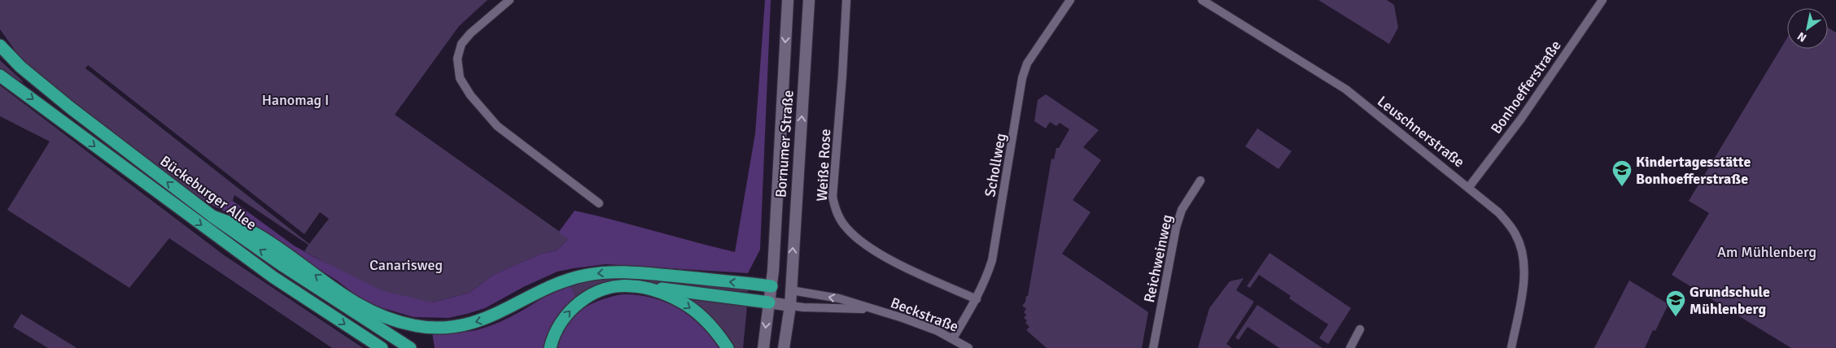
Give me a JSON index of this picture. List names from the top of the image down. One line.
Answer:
{"streets":{"highway":["Bückeburger Allee"],"main road":["Bornumer Straße"],"street":["Bonhoefferstraße","Leuschnerstraße","Weiße Rose","Schollweg","Reichweinweg","Beckstraße"]},"crossings":[["Bonhoefferstraße","Leuschnerstraße"],["Bornumer Straße","Beckstraße"],["Weiße Rose","Schollweg"],["Schollweg","Beckstraße"]],"parks":["Hanomag I","Am Mühlenberg","Canarisweg"],"places":{"school or university":["Kindertagesstätte Bonhoefferstraße","Grundschule Mühlenberg"]},"north":"bottom left"}
